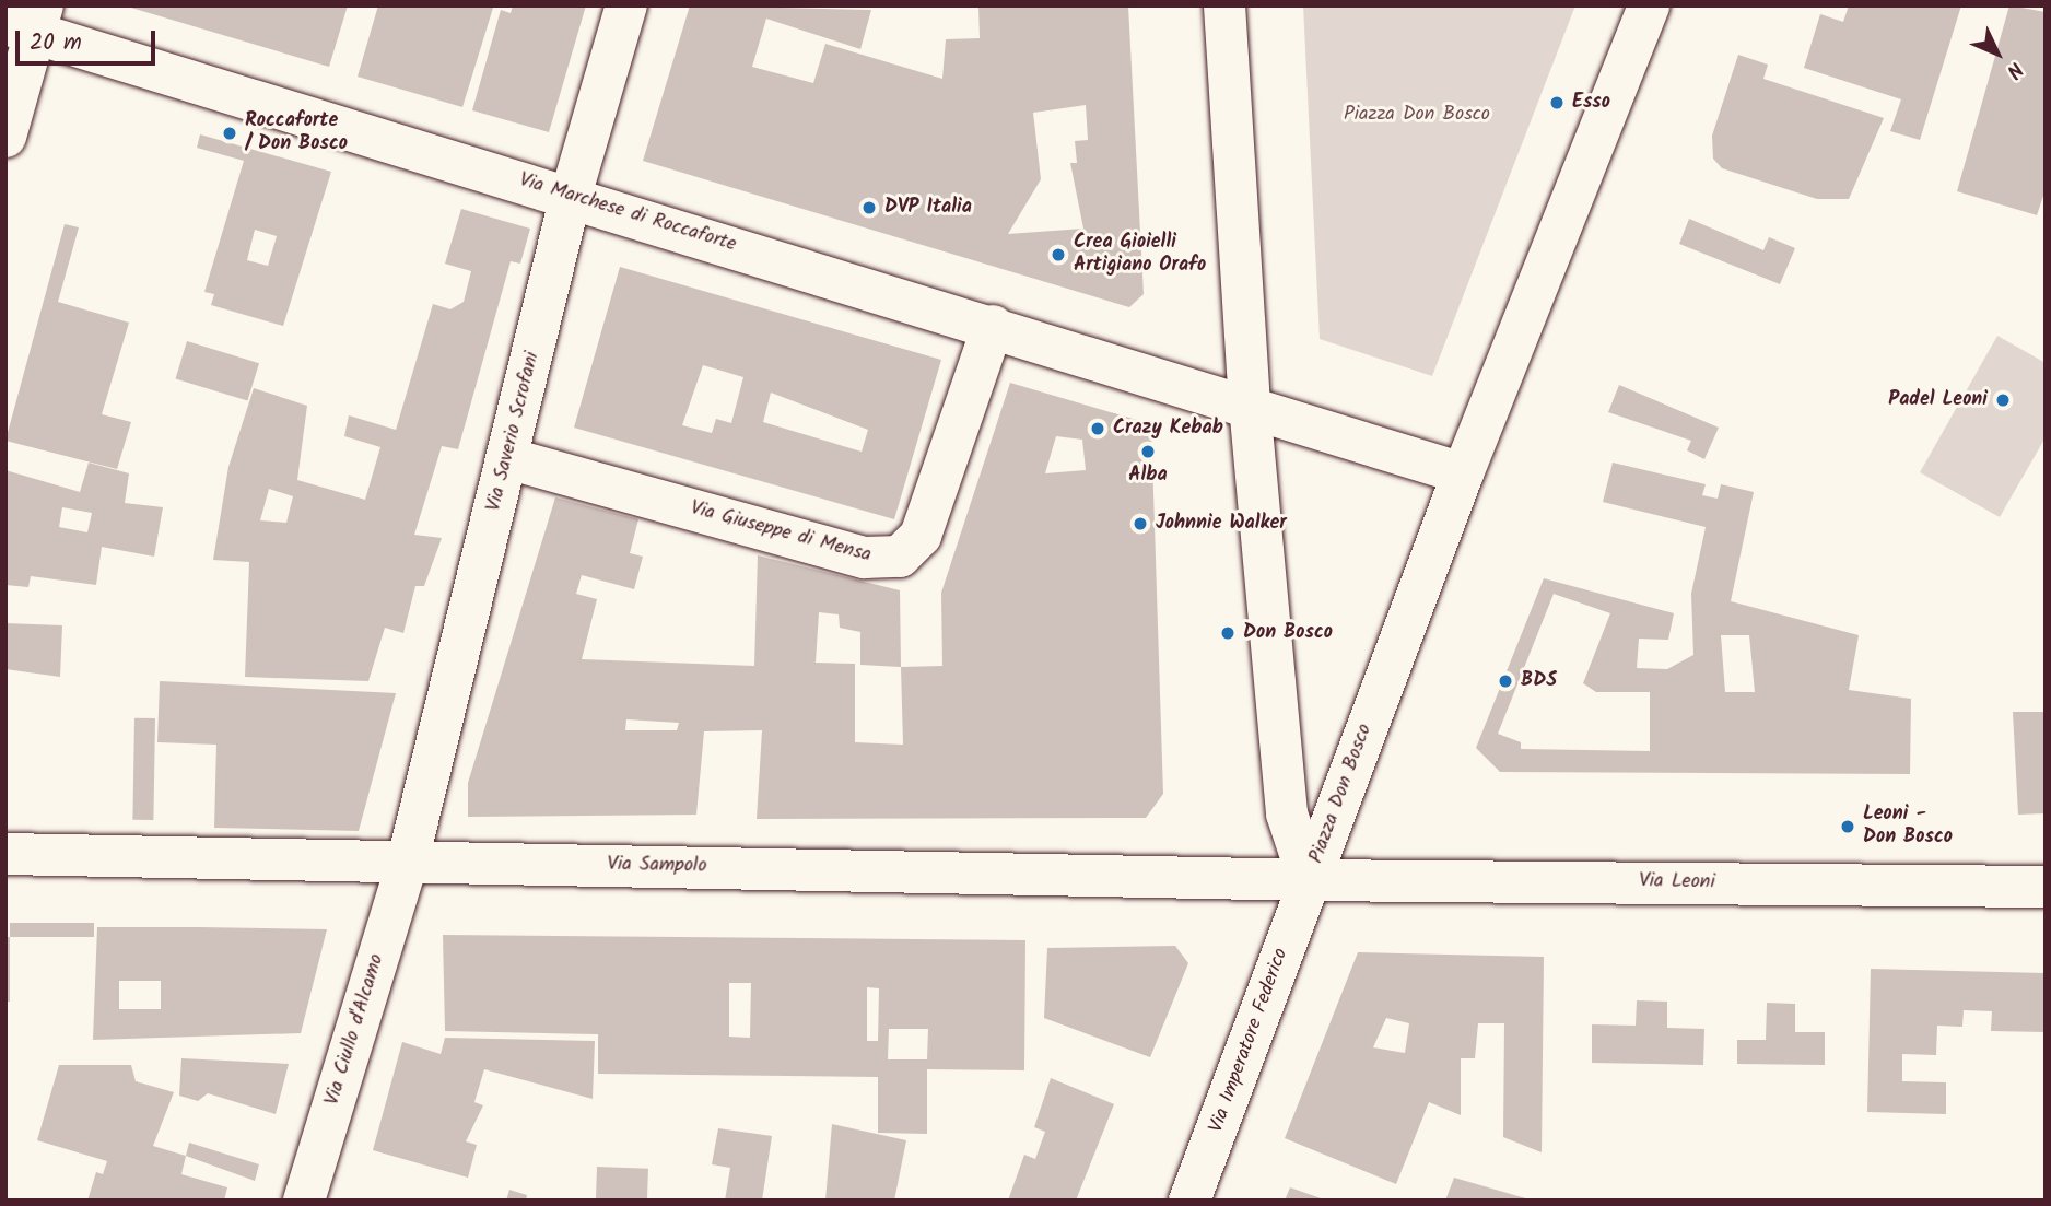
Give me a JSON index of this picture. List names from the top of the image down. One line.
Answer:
{"streets":{"street":["Via Marchese di Roccaforte","Via Saverio Scrofani","Via Giuseppe di Mensa","Piazza Don Bosco","Via Sampolo","Via Leoni","Via Ciullo d'Alcamo","Via Imperatore Federico"]},"crossings":[["Via Marchese di Roccaforte","Via Saverio Scrofani"],["Via Marchese di Roccaforte","Via Giuseppe di Mensa"],["Via Marchese di Roccaforte","Piazza Don Bosco"],["Via Saverio Scrofani","Via Giuseppe di Mensa"],["Via Saverio Scrofani","Via Sampolo"],["Via Saverio Scrofani","Via Ciullo d'Alcamo"],["Piazza Don Bosco","Via Sampolo"],["Piazza Don Bosco","Via Leoni"],["Piazza Don Bosco","Via Imperatore Federico"],["Via Sampolo","Via Leoni"],["Via Sampolo","Via Ciullo d'Alcamo"],["Via Sampolo","Via Imperatore Federico"],["Via Leoni","Via Imperatore Federico"]],"parks":["Piazza Don Bosco"],"places":["Esso","Roccaforte / Don Bosco","DVP Italia","Crea Gioielli Artigiano Orafo","Padel Leoni","Crazy Kebab","Alba","Johnnie Walker","Don Bosco","BDS","Leoni - Don Bosco"],"scale_bar":"20 m","north":"bottom right"}
